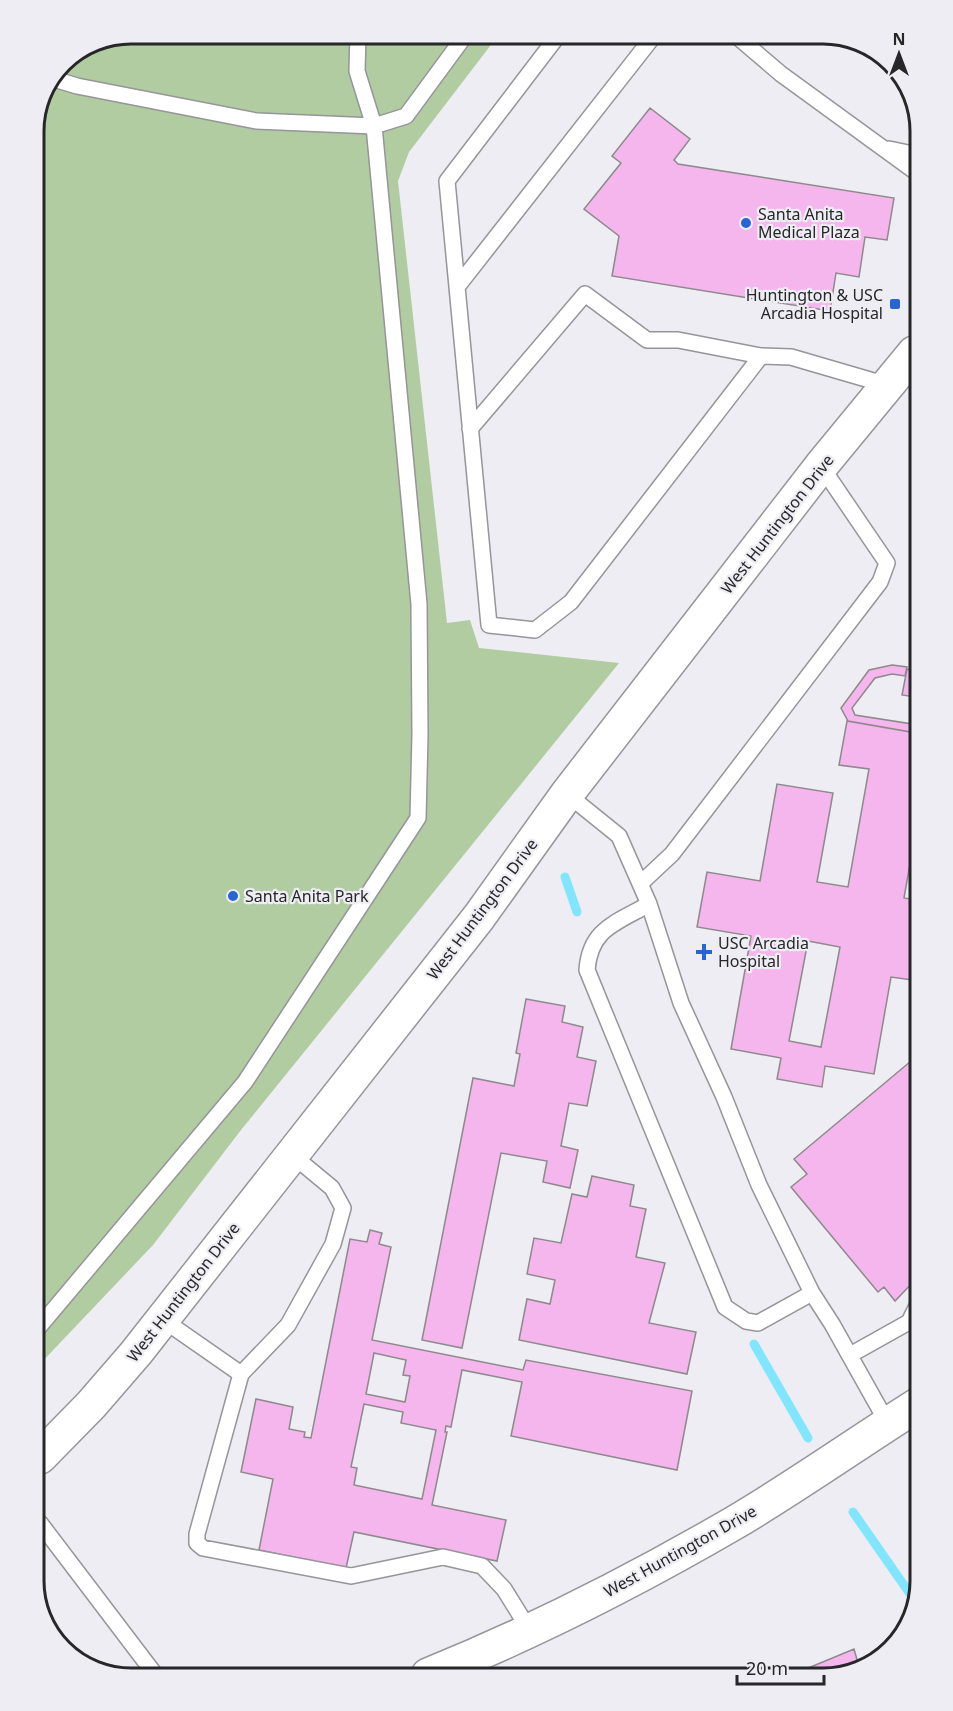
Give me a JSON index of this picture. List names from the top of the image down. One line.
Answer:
{"streets":{"main road":["West Huntington Drive"]},"places":{"other":["Santa Anita Medical Plaza","Santa Anita Park"],"transit":["Huntington & USC Arcadia Hospital"],"health":["USC Arcadia Hospital"]},"scale_bar":"20 m","north":"top"}
